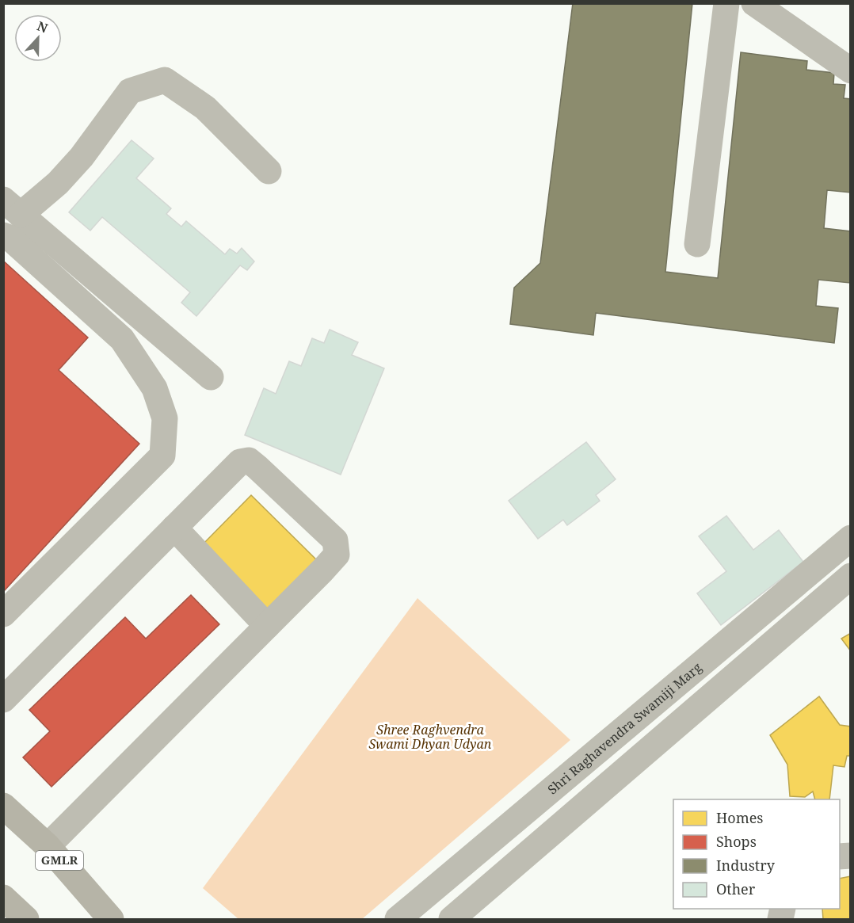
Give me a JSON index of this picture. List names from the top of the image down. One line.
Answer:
{"streets":{"main road":["GMLR"],"street":["Shri Raghavendra Swamiji Marg"]},"parks":["Shree Raghvendra Swami Dhyan Udyan"],"legend":["Homes","Shops","Industry","Other"],"north":"top"}
